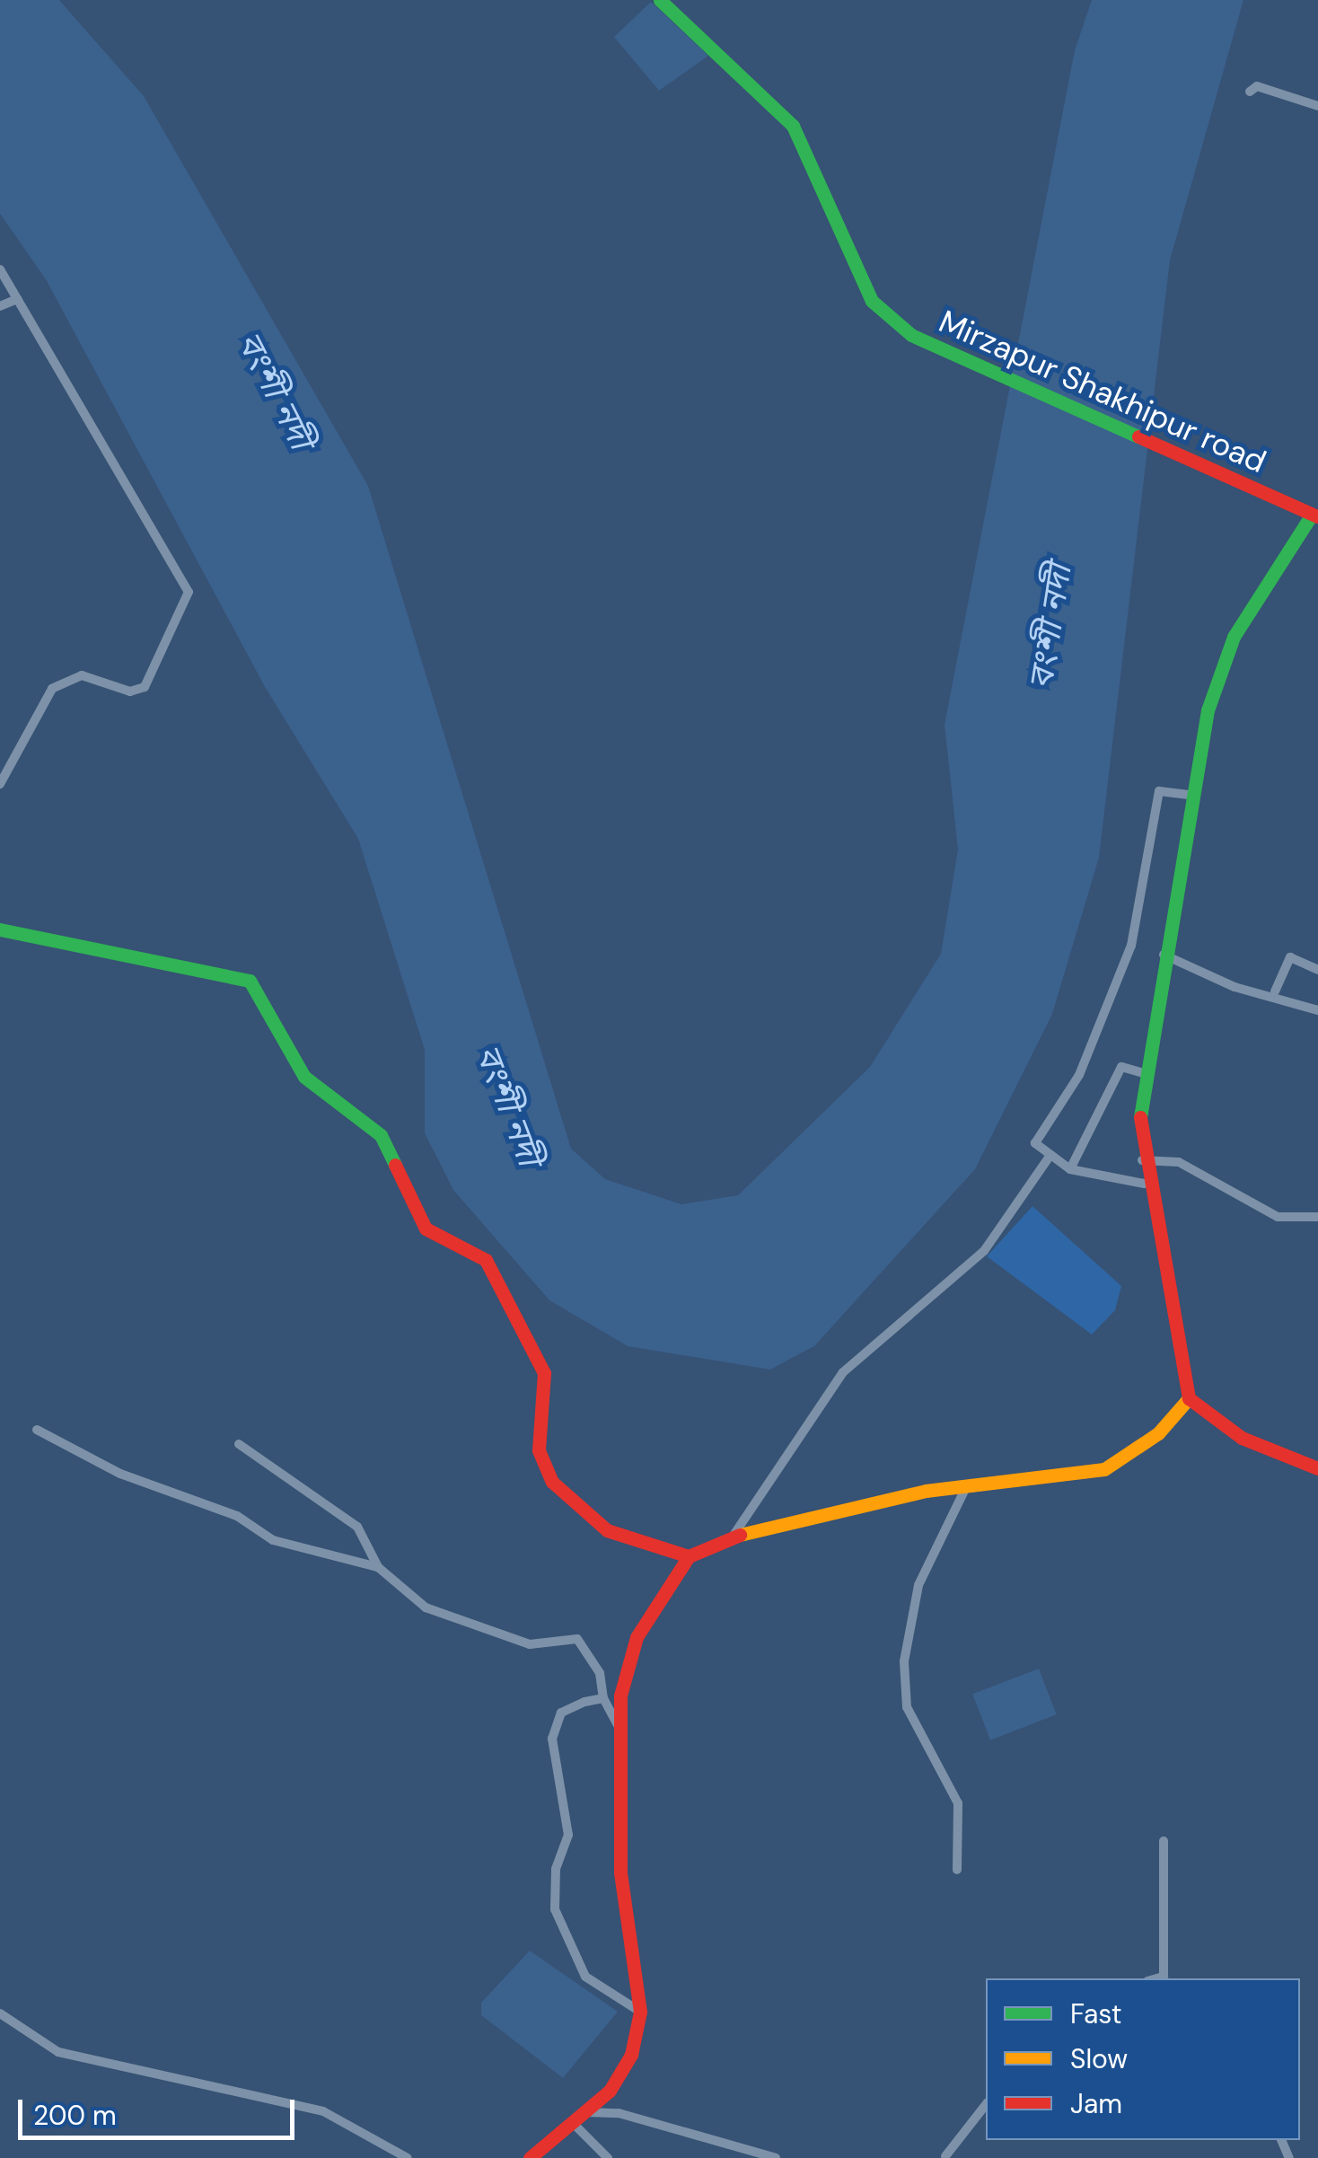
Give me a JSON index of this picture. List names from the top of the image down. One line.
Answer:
{"streets":{"street":["Mirzapur Shakhipur road"]},"water":["বংশী নদী"],"legend":["Fast","Slow","Jam"],"scale_bar":"200 m"}
